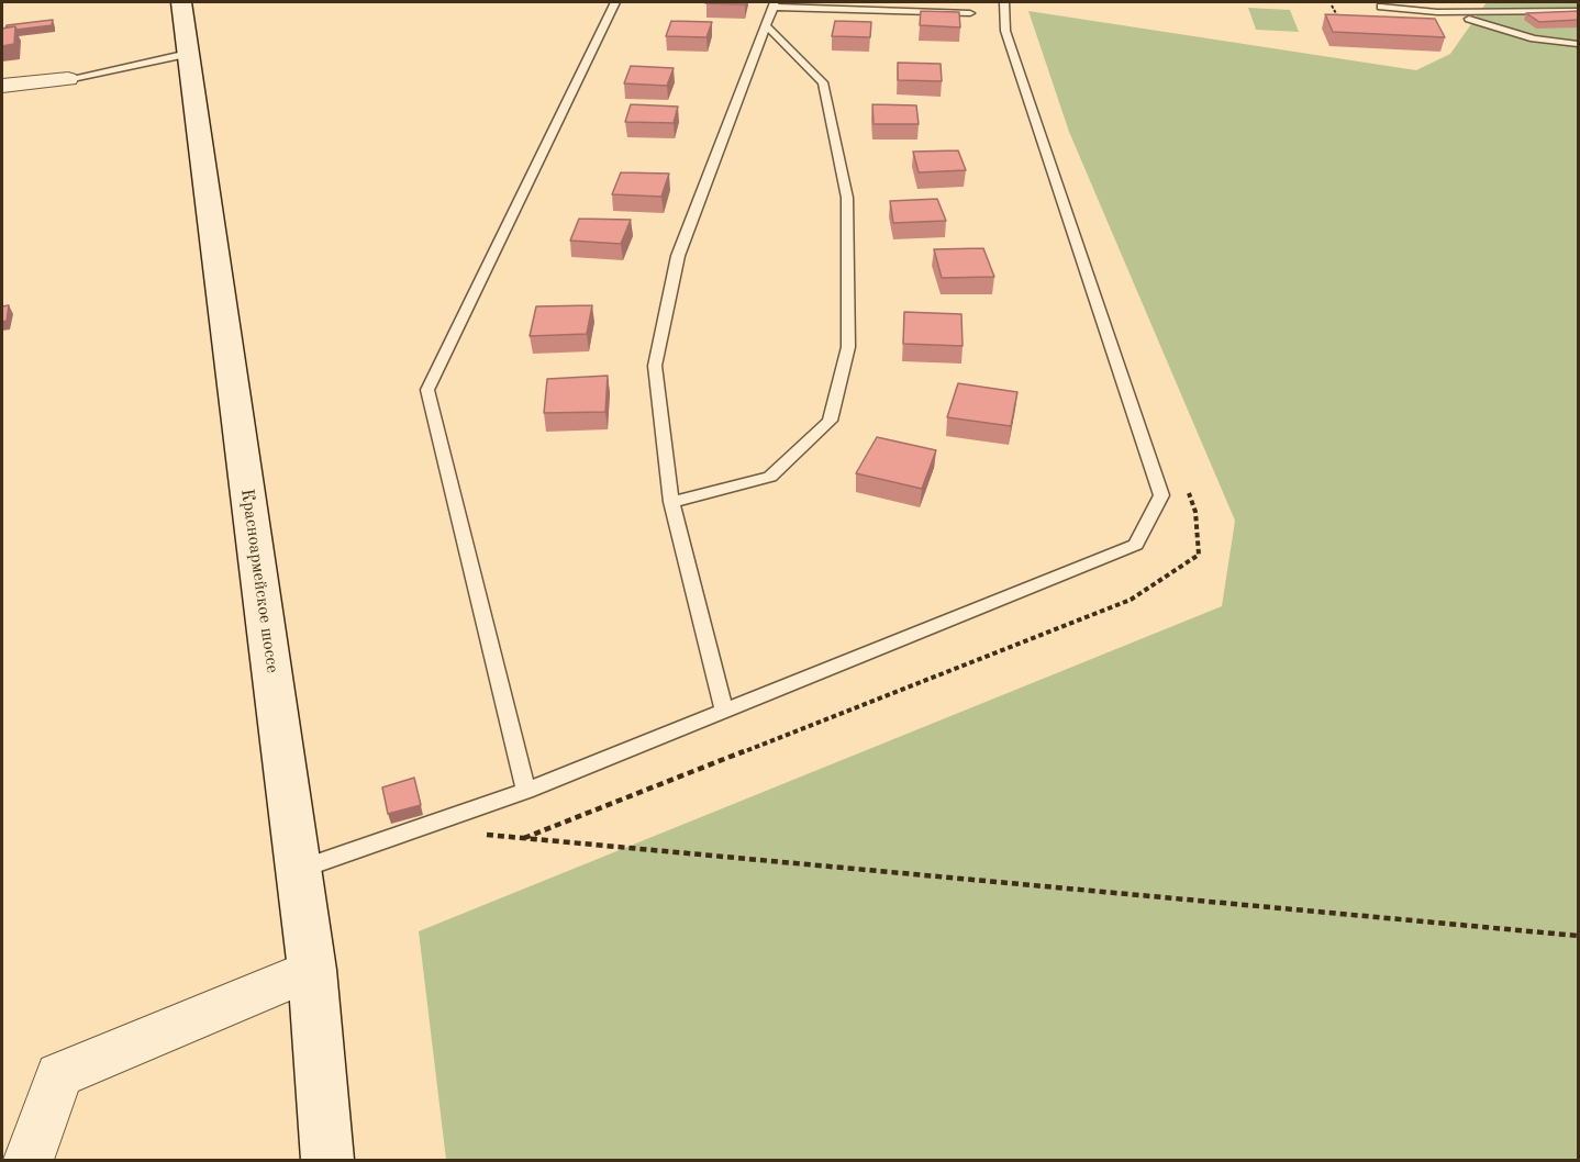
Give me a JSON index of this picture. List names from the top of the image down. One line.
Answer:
{"streets":{"main road":["Красноармейское шоссе"]}}
